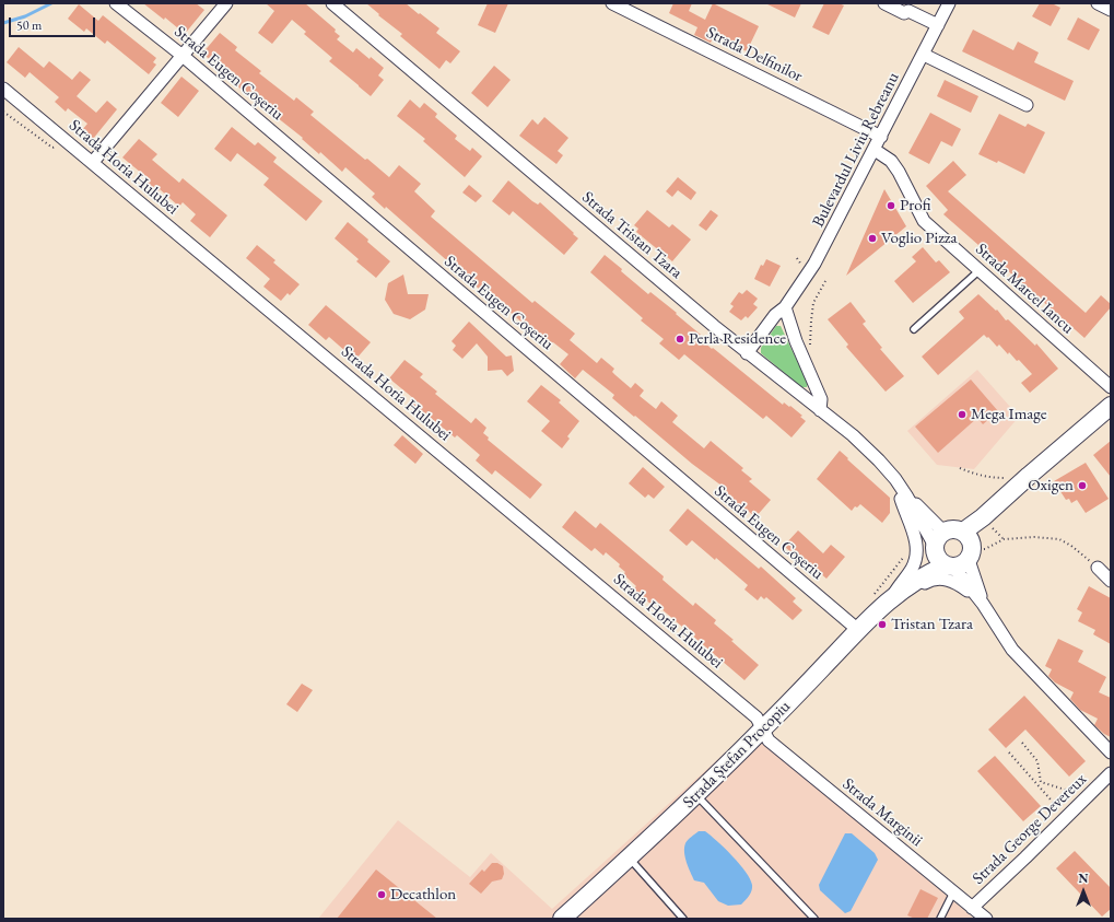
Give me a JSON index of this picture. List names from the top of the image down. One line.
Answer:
{"streets":{"street":["Strada Delfinilor","Strada Eugen Coșeriu","Bulevardul Liviu Rebreanu","Strada Horia Hulubei","Strada Tristan Tzara","Strada Marcel Iancu","Strada Ștefan Procopiu","Strada Marginii","Strada George Devereux"]},"crossings":[["Strada Delfinilor","Bulevardul Liviu Rebreanu"],["Strada Eugen Coșeriu","Strada Ștefan Procopiu"],["Bulevardul Liviu Rebreanu","Strada Tristan Tzara"],["Bulevardul Liviu Rebreanu","Strada Marcel Iancu"],["Strada Horia Hulubei","Strada Ștefan Procopiu"],["Strada Horia Hulubei","Strada Marginii"],["Strada Tristan Tzara","Strada Ștefan Procopiu"],["Strada Ștefan Procopiu","Strada Marginii"],["Strada Marginii","Strada George Devereux"]],"places":["Profi","Voglio Pizza","Perla Residence","Mega Image","Oxigen","Tristan Tzara","Decathlon"],"scale_bar":"50 m","north":"top"}
